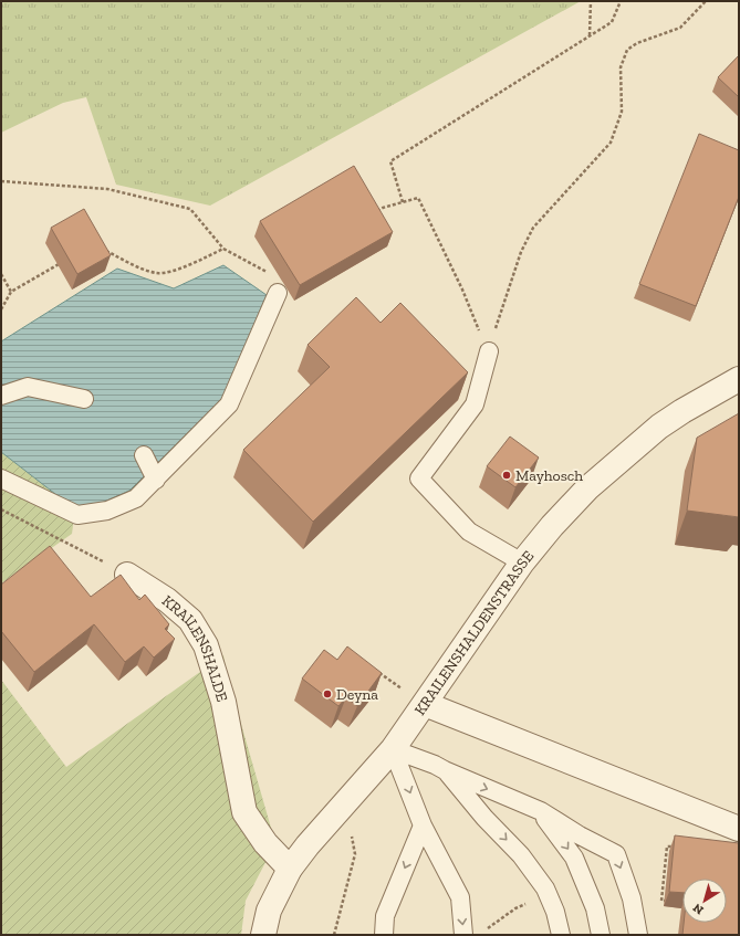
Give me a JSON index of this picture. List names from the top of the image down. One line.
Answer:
{"streets":{"street":["KRAILENSHALDENSTRASSE","KRAILENSHALDE"]},"crossings":[["KRAILENSHALDENSTRASSE","KRAILENSHALDE"]],"places":["Mayhosch","Deyna"],"north":"bottom left"}
